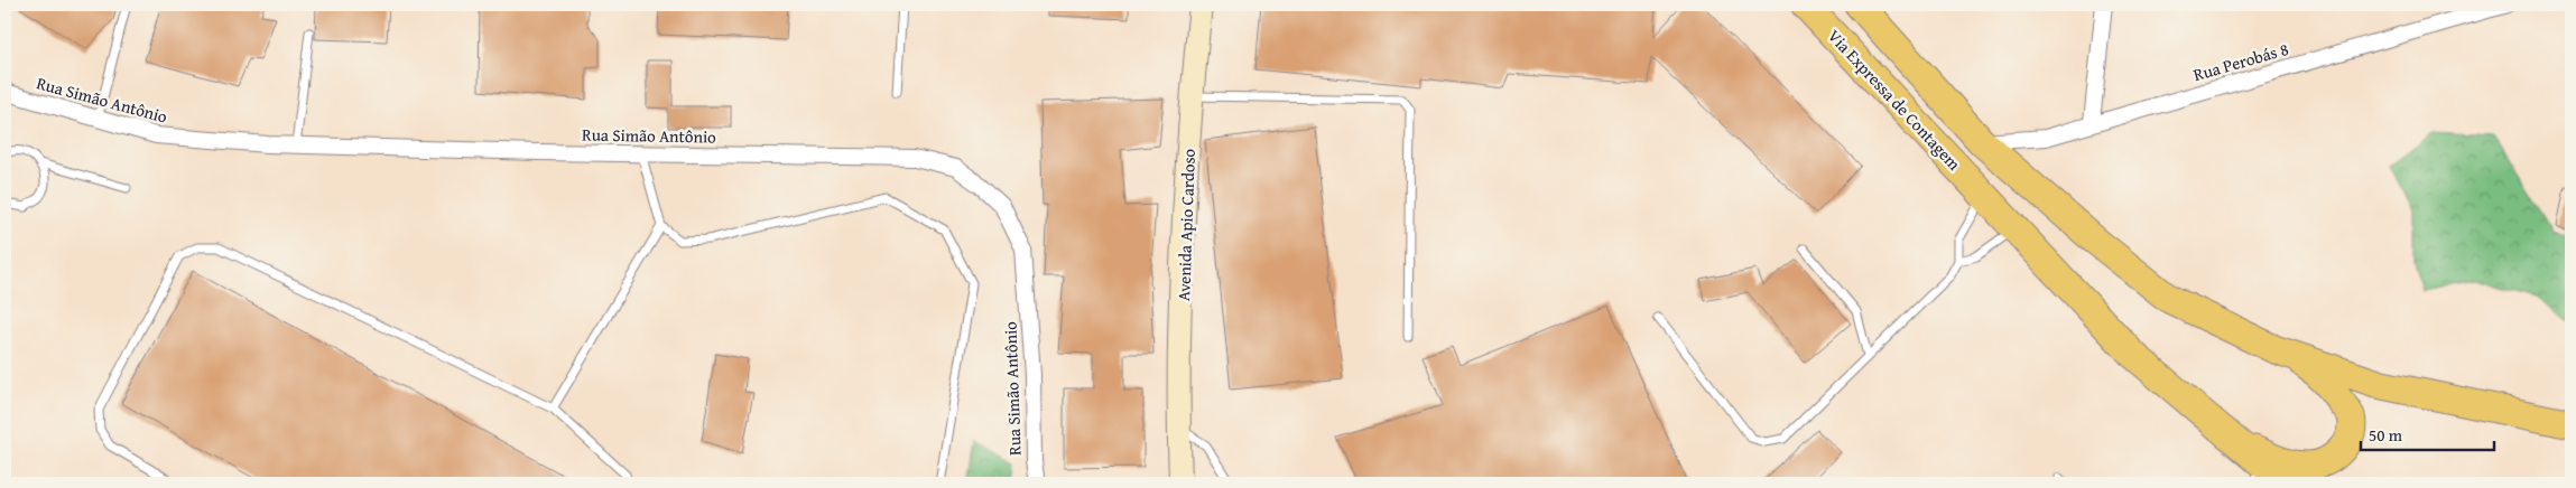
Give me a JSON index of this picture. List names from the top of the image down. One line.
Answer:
{"streets":{"highway":["Via Expressa de Contagem"],"street":["Rua Perobás 8","Rua Simão Antônio","Avenida Apio Cardoso"]},"scale_bar":"50 m"}
